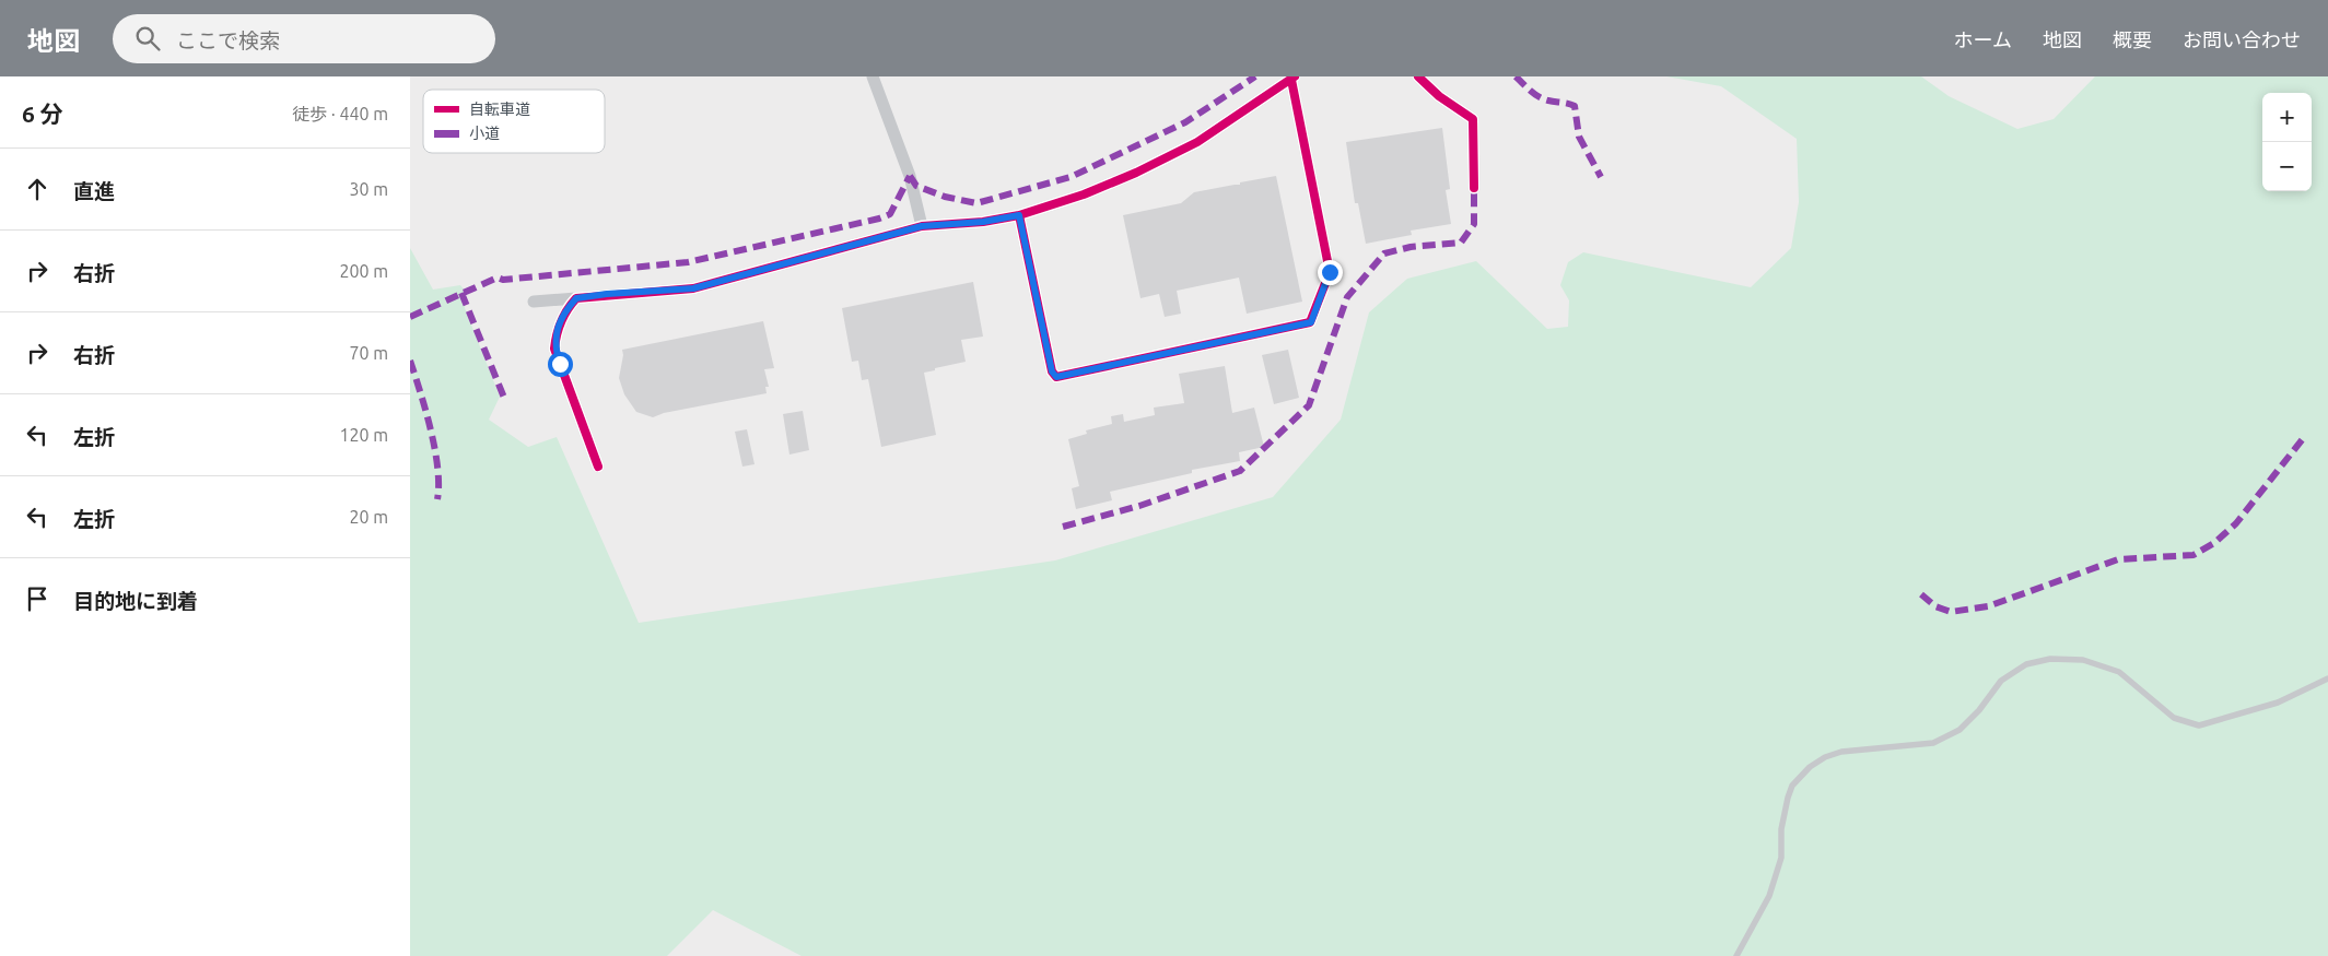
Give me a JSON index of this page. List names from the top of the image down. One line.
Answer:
{"legend":["自転車道","小道"],"page":{"header":"地図","search":"ここで検索","nav":["ホーム","地図","概要","お問い合わせ"],"heading":["6 分","徒歩 · 440 m"],"map_buttons":["+","−"],"list":[["直進","30 m"],["右折","200 m"],["右折","70 m"],["左折","120 m"],["左折","20 m"],"目的地に到着"]}}
